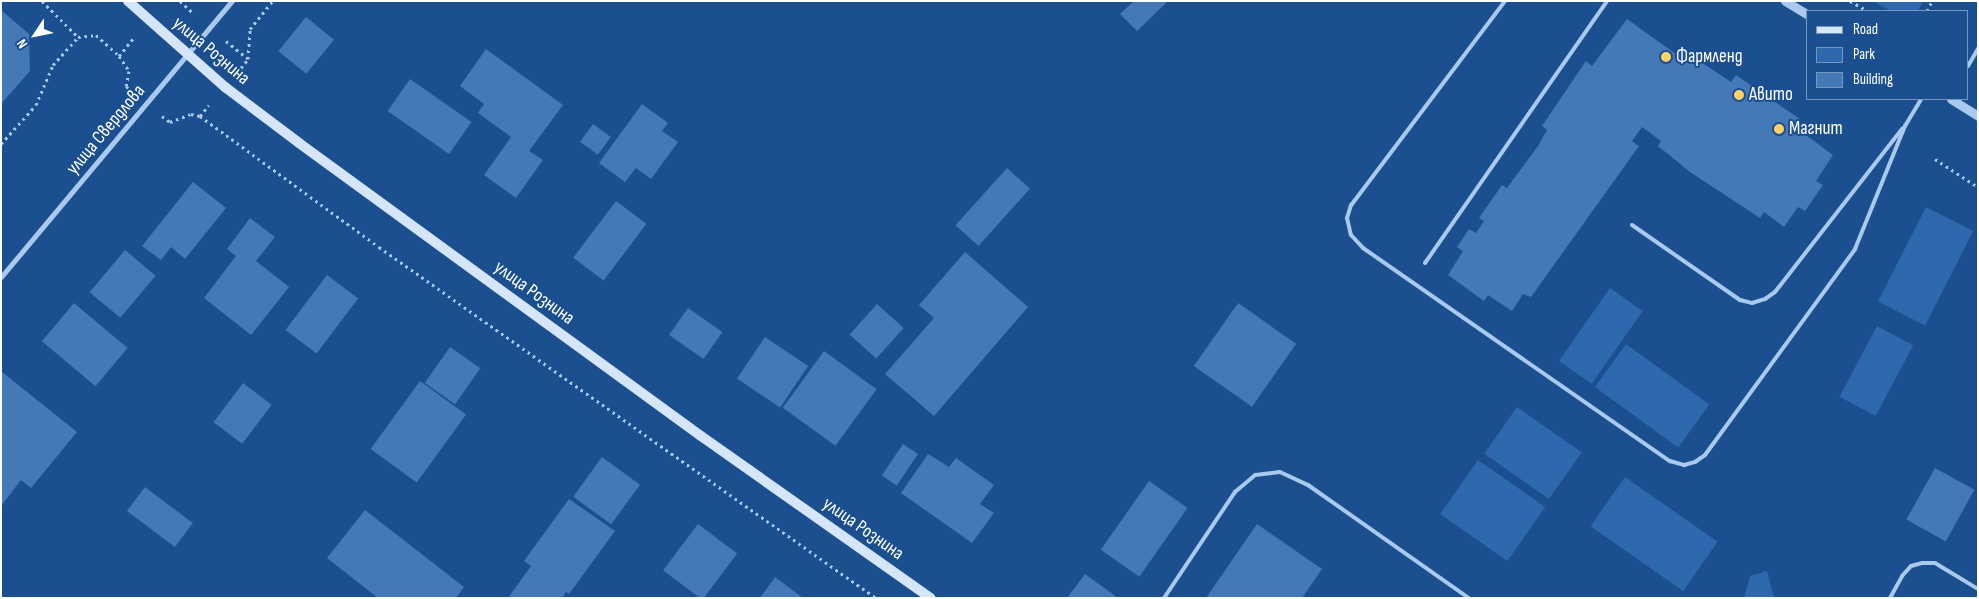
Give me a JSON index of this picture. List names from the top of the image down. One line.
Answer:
{"streets":{"main road":["улица Рознина"],"street":["улица Свердлова"]},"crossings":[["улица Рознина","улица Свердлова"]],"places":["Фармленд","Авито","Магнит"],"legend":["Road","Park","Building"],"north":"bottom left"}
